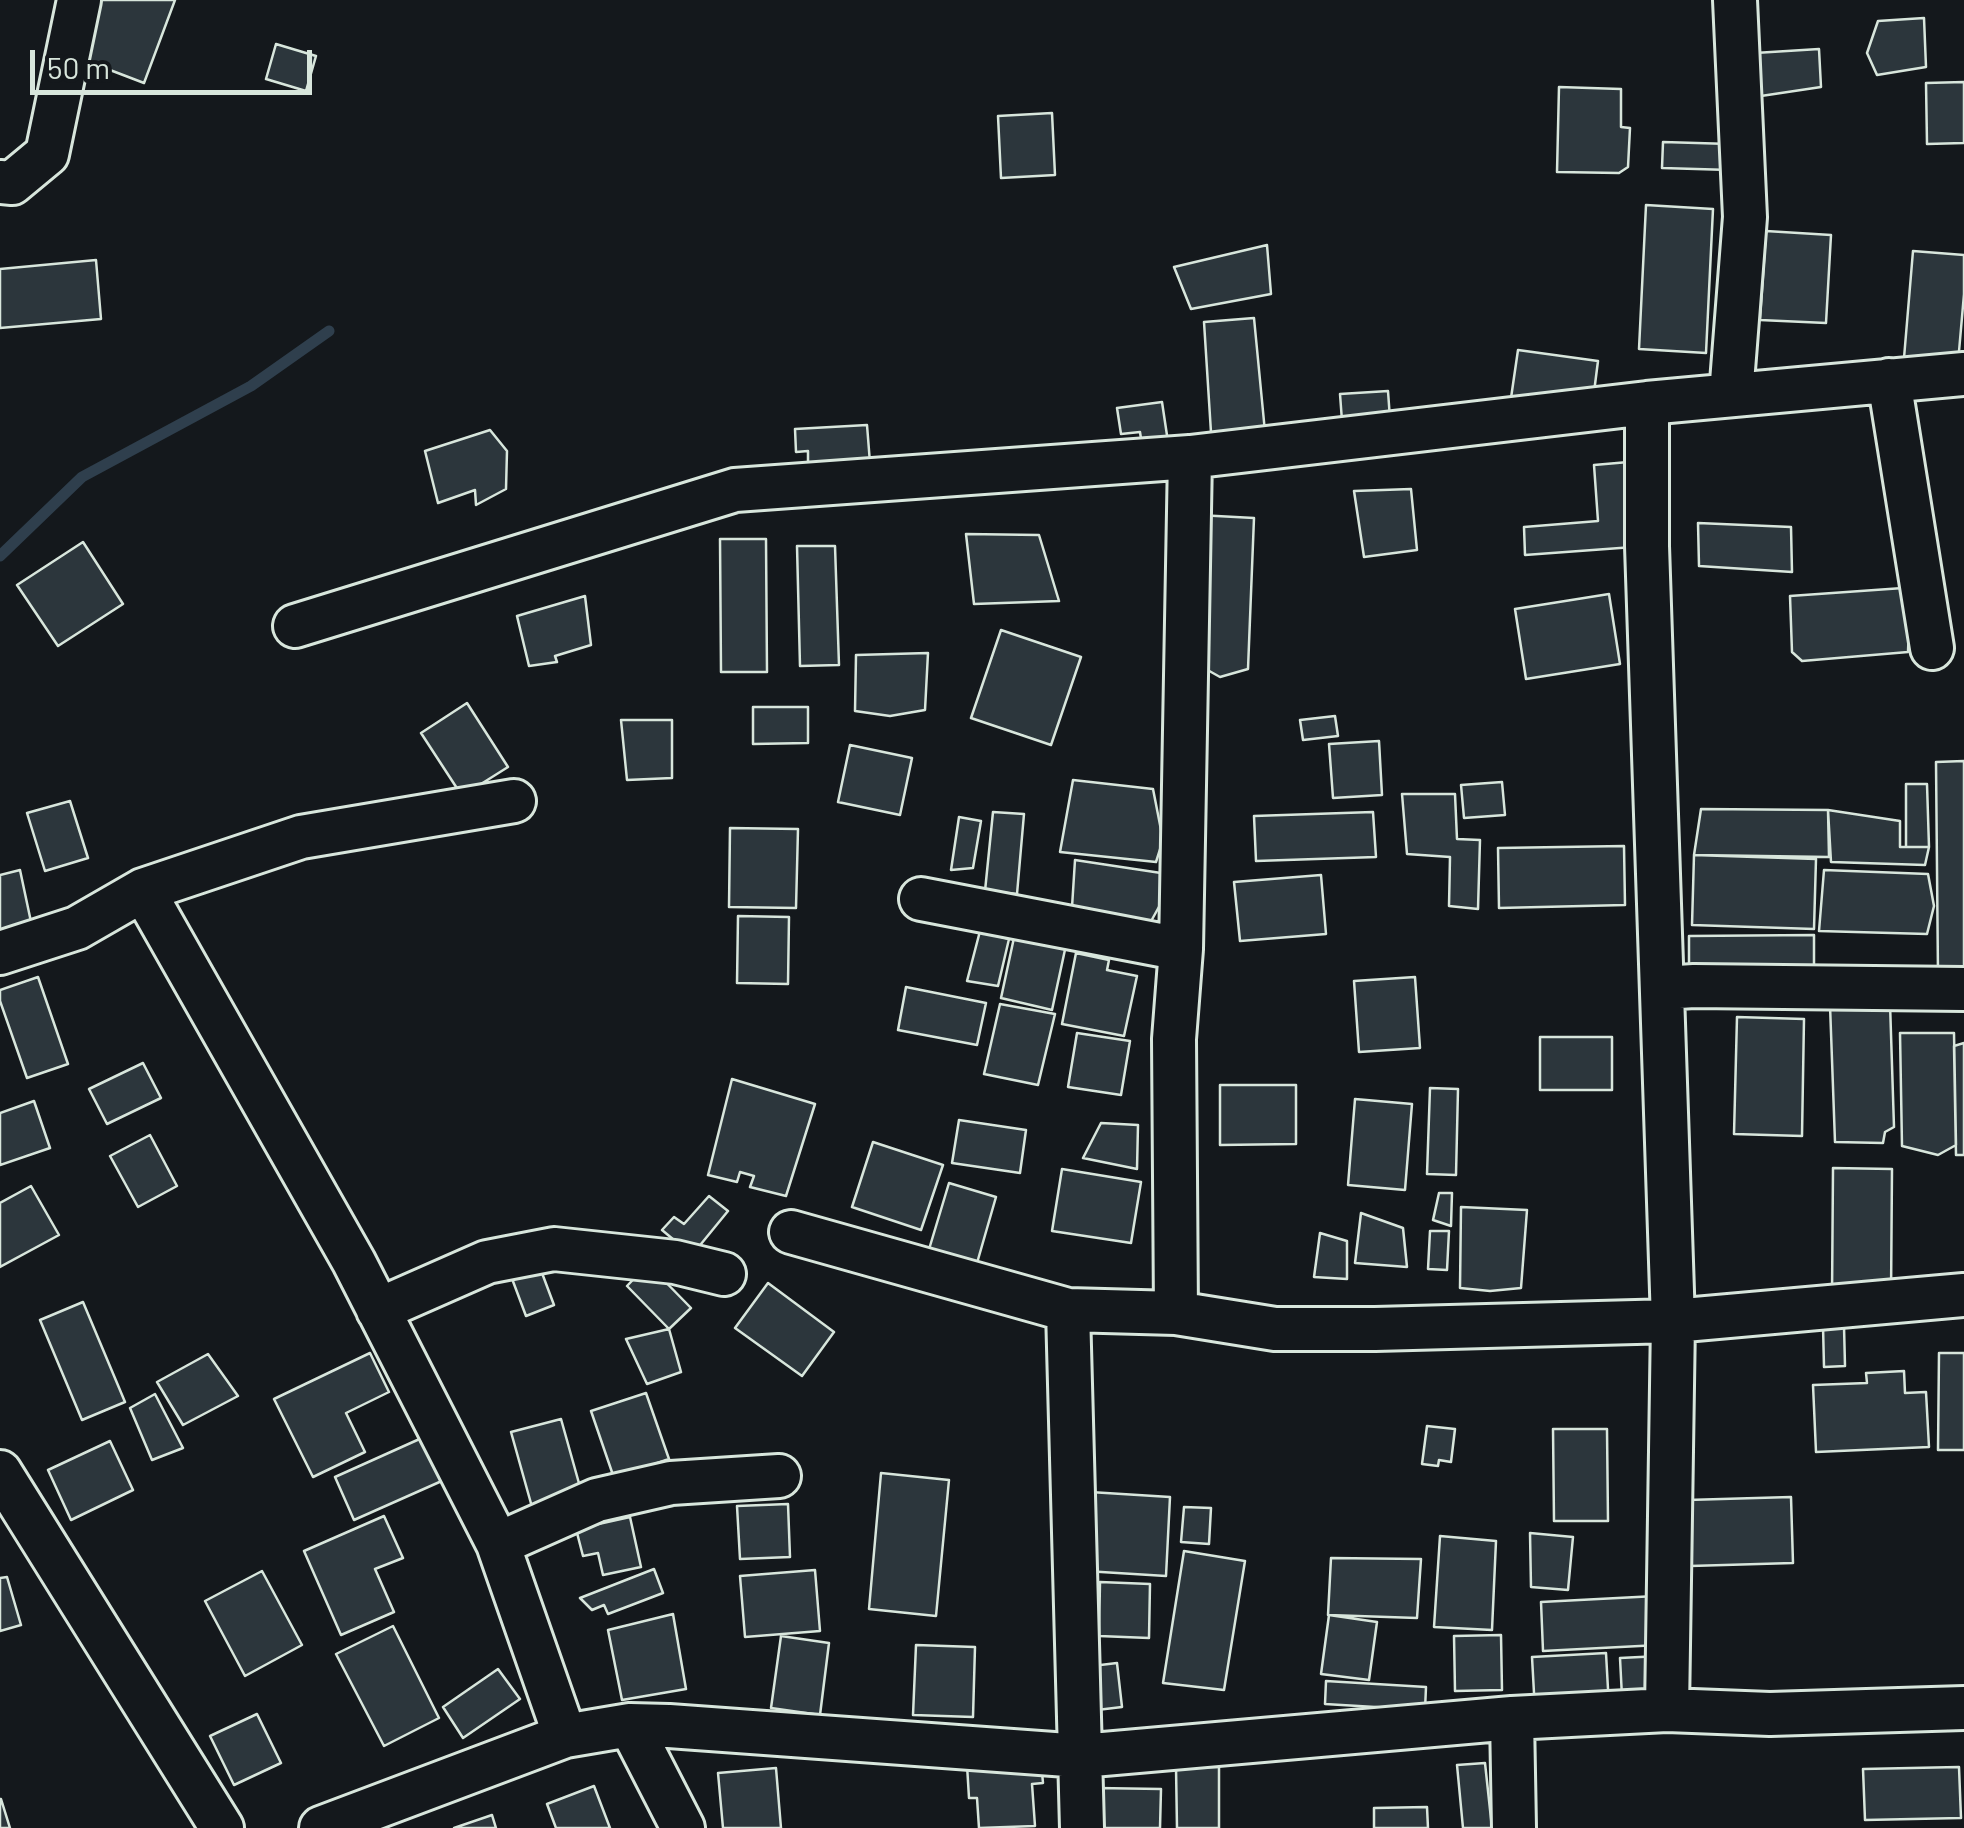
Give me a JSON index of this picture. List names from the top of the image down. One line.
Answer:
{"scale_bar":"50 m"}
